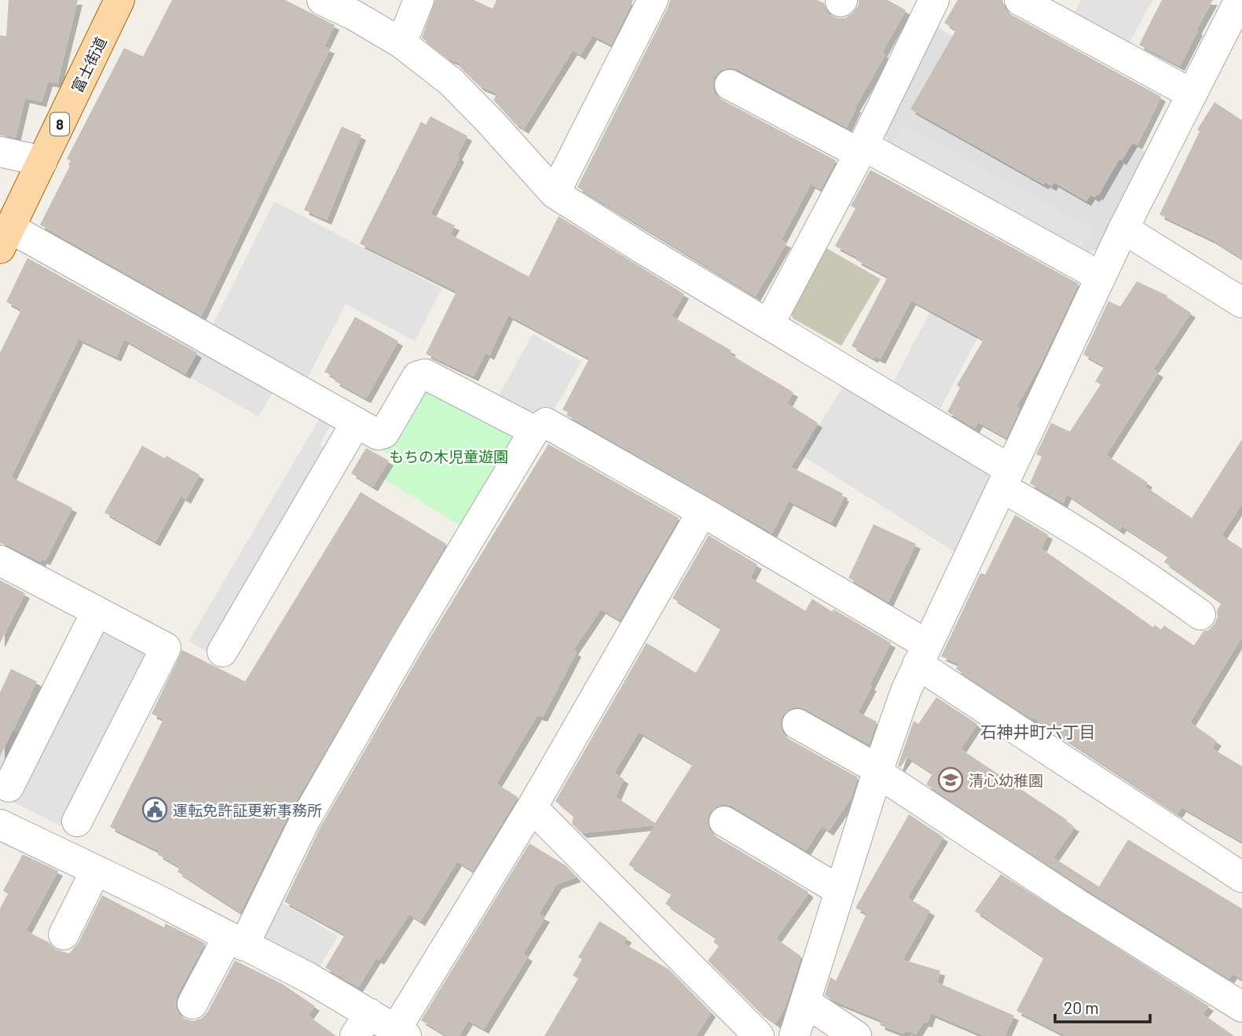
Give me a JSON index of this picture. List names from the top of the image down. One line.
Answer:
{"streets":{"main road":["富士街道","8"]},"districts":["石神井町六丁目"],"parks":["もちの木児童遊園"],"places":{"school or university":["清心幼稚園"],"public building":["運転免許証更新事務所"]},"scale_bar":"20 m"}
